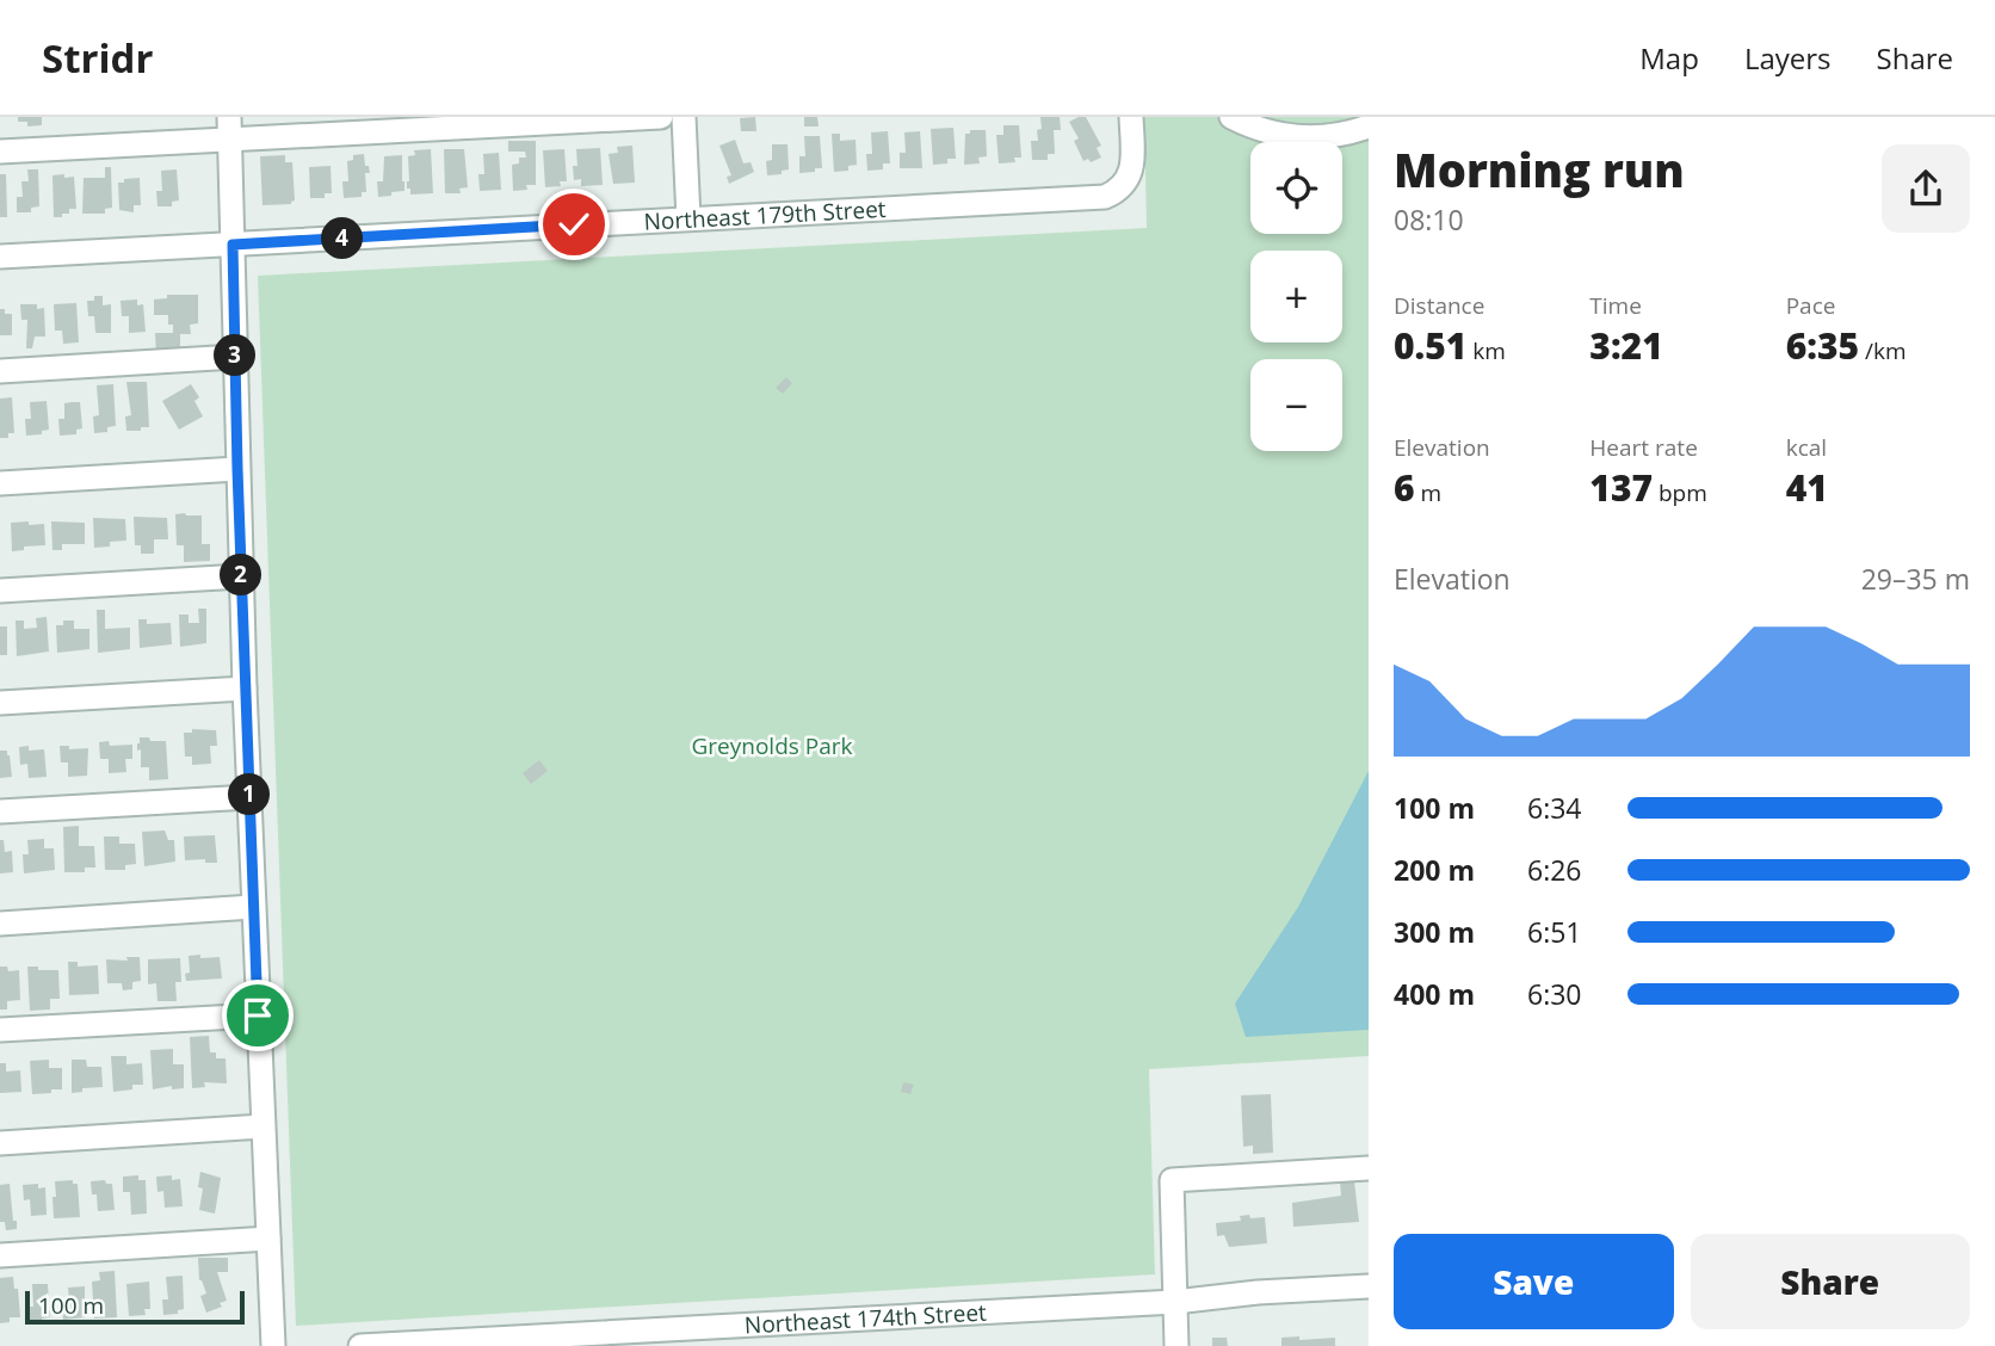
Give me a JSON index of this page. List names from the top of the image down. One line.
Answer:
{"streets":{"street":["Northeast 179th Street","Northeast 174th Street"]},"parks":["Greynolds Park"],"scale_bar":"100 m","page":{"header":"Stridr","nav":["Map","Layers","Share"],"heading":["Morning run","08:10"],"map_buttons":["+","−"],"pins":["4","3","2","1"],"stats":[["Distance","0.51 km"],["Time","3:21"],["Pace","6:35 /km"],["Elevation","6 m"],["Heart rate","137 bpm"],["kcal","41"]],"chart":["Elevation","29–35 m"],"list":[{"name":"100 m","note":"6:34"},{"name":"200 m","note":"6:26"},{"name":"300 m","note":"6:51"},{"name":"400 m","note":"6:30"}],"buttons":["Save","Share"],"scale":"100 m"}}
